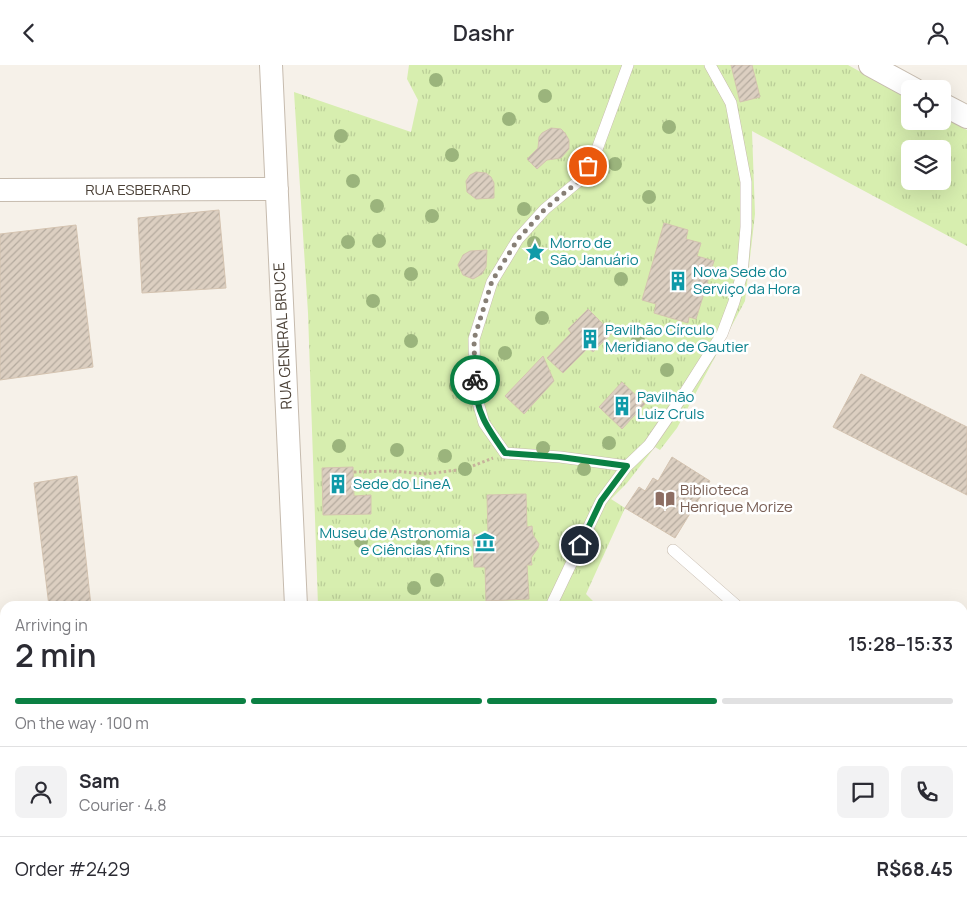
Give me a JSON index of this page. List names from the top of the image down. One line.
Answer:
{"streets":{"street":["RUA ESBERARD","RUA GENERAL BRUCE"]},"crossings":[["RUA ESBERARD","RUA GENERAL BRUCE"]],"places":{"place":["Morro de São Januário"],"building":["Nova Sede do Serviço da Hora","Pavilhão Círculo Meridiano de Gautier","Pavilhão Luiz Cruls","Sede do LineA"],"library":["Biblioteca Henrique Morize"],"museum":["Museu de Astronomia e Ciências Afins"]},"page":{"header":"Dashr","heading":["2 min","Arriving in","15:28–15:33"],"panel":["Sam","Courier · 4.8","Order #2429","R$68.45"],"bar":"On the way · 100 m"}}
